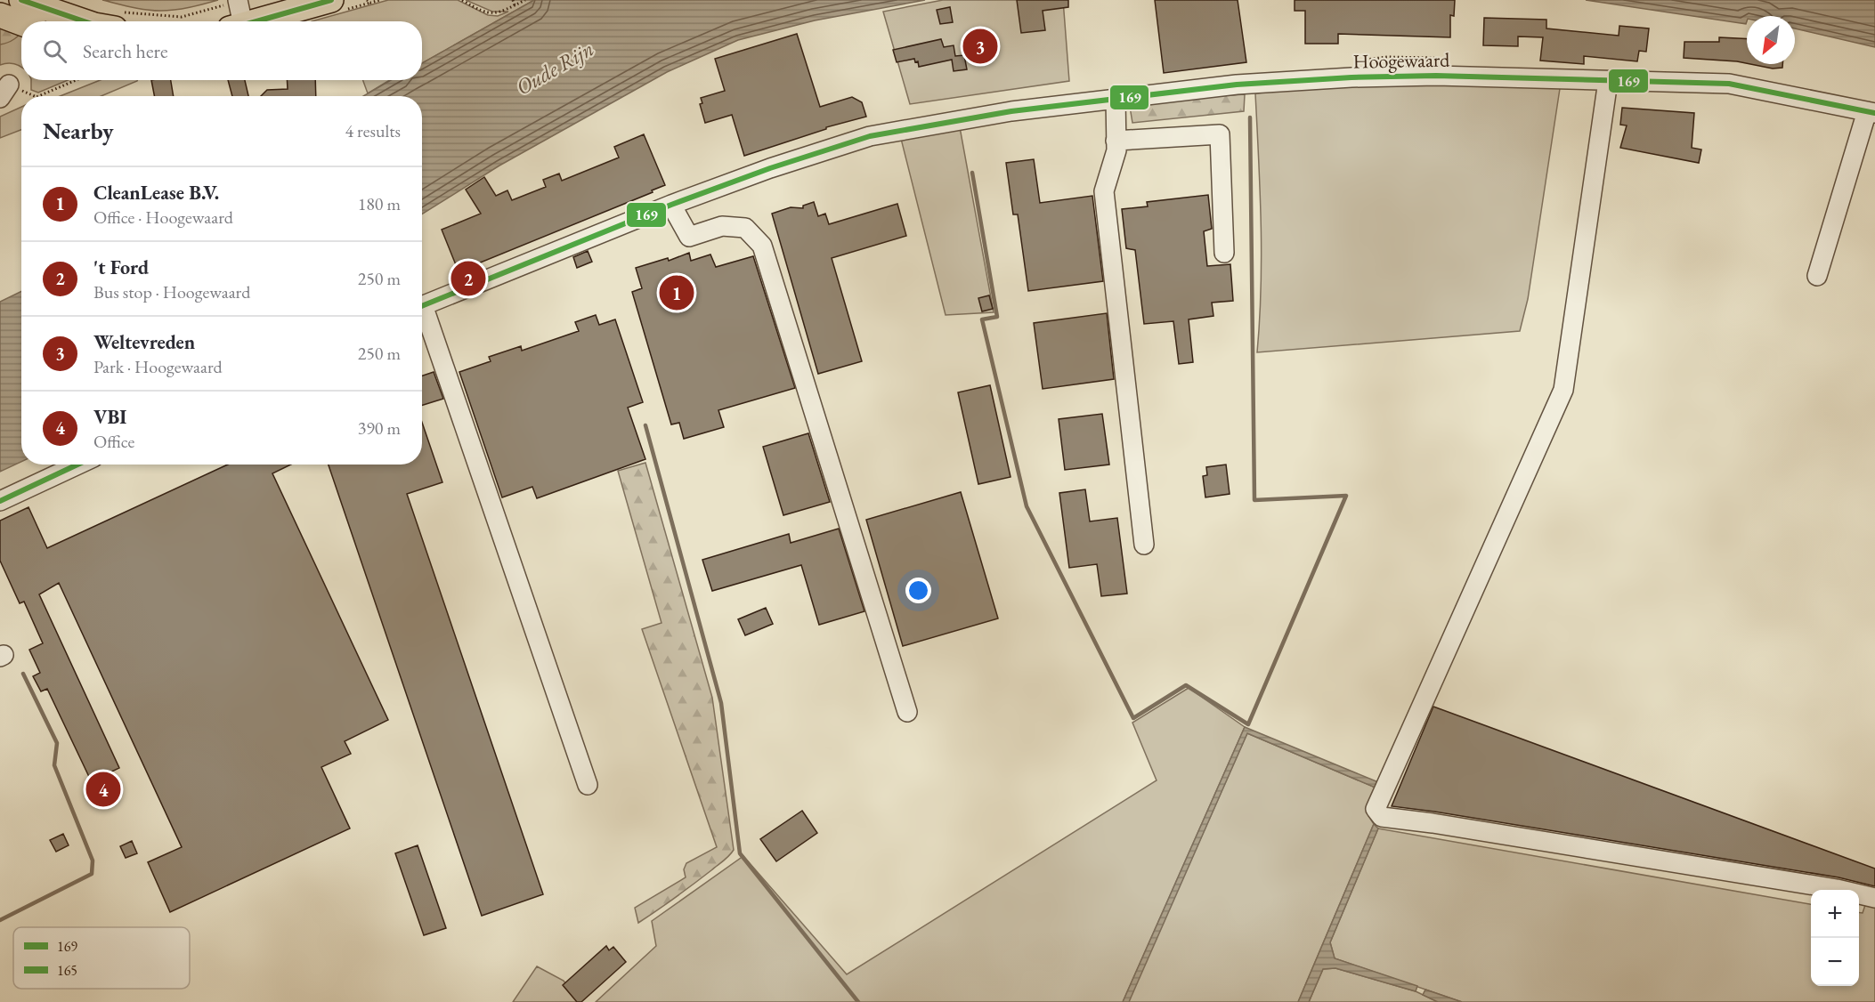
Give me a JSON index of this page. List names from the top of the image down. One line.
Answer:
{"streets":{"street":["Hoogewaard"]},"water":["Oude Rijn"],"lines":["transit line 165","transit line 169"],"legend":["169","165"],"north":"bottom left","page":{"search":"Search here","pins":["3","2","1","4"],"heading":["Nearby","4 results"],"list":[{"mark":"1","name":"CleanLease B.V.","note":"Office · Hoogewaard","value":"180 m"},{"mark":"2","name":"'t Ford","note":"Bus stop · Hoogewaard","value":"250 m"},{"mark":"3","name":"Weltevreden","note":"Park · Hoogewaard","value":"250 m"},{"mark":"4","name":"VBI","note":"Office","value":"390 m"}],"map_buttons":["+","−"]}}
